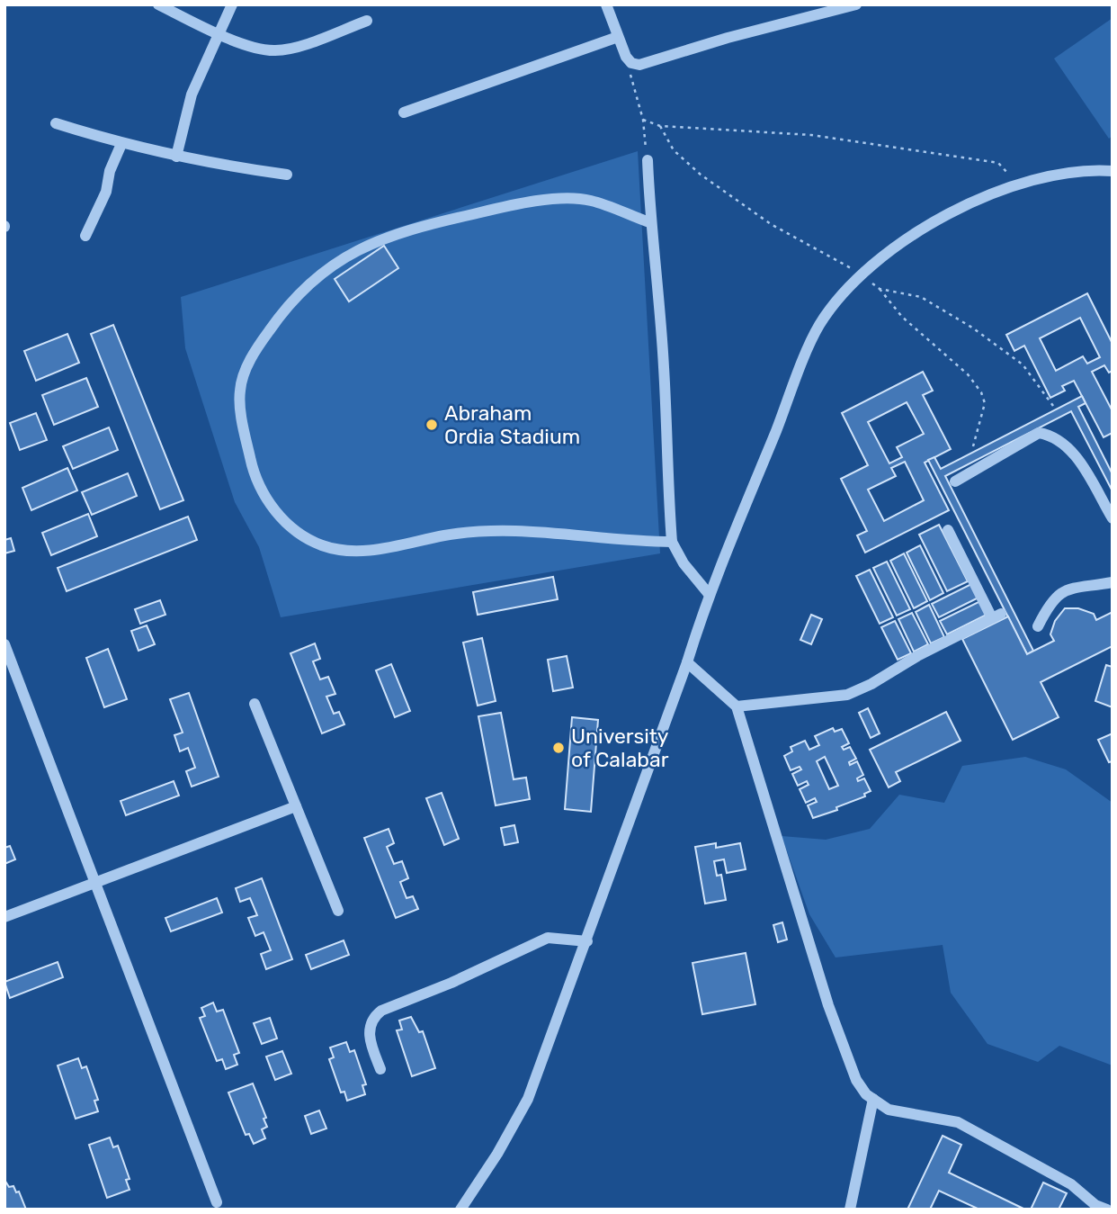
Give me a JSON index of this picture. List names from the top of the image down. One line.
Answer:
{"places":["Abraham Ordia Stadium","University of Calabar"]}
